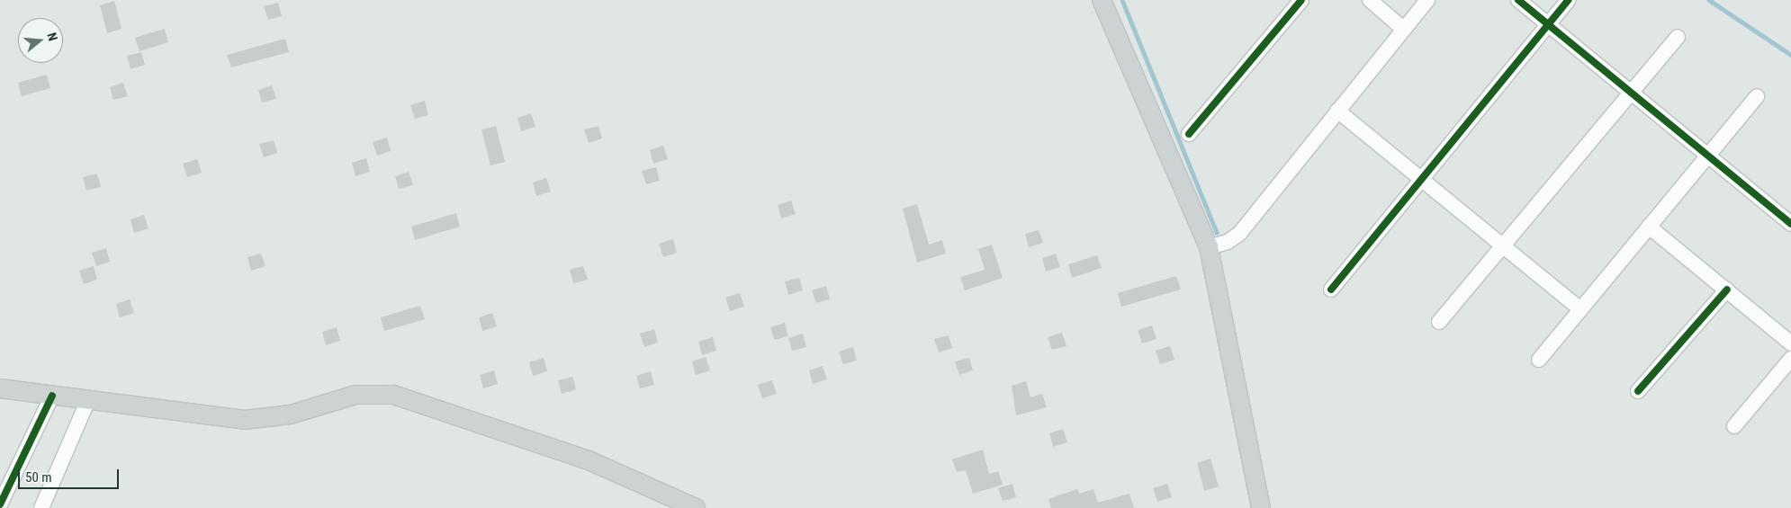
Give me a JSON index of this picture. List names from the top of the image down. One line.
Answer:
{"scale_bar":"50 m","north":"right"}
